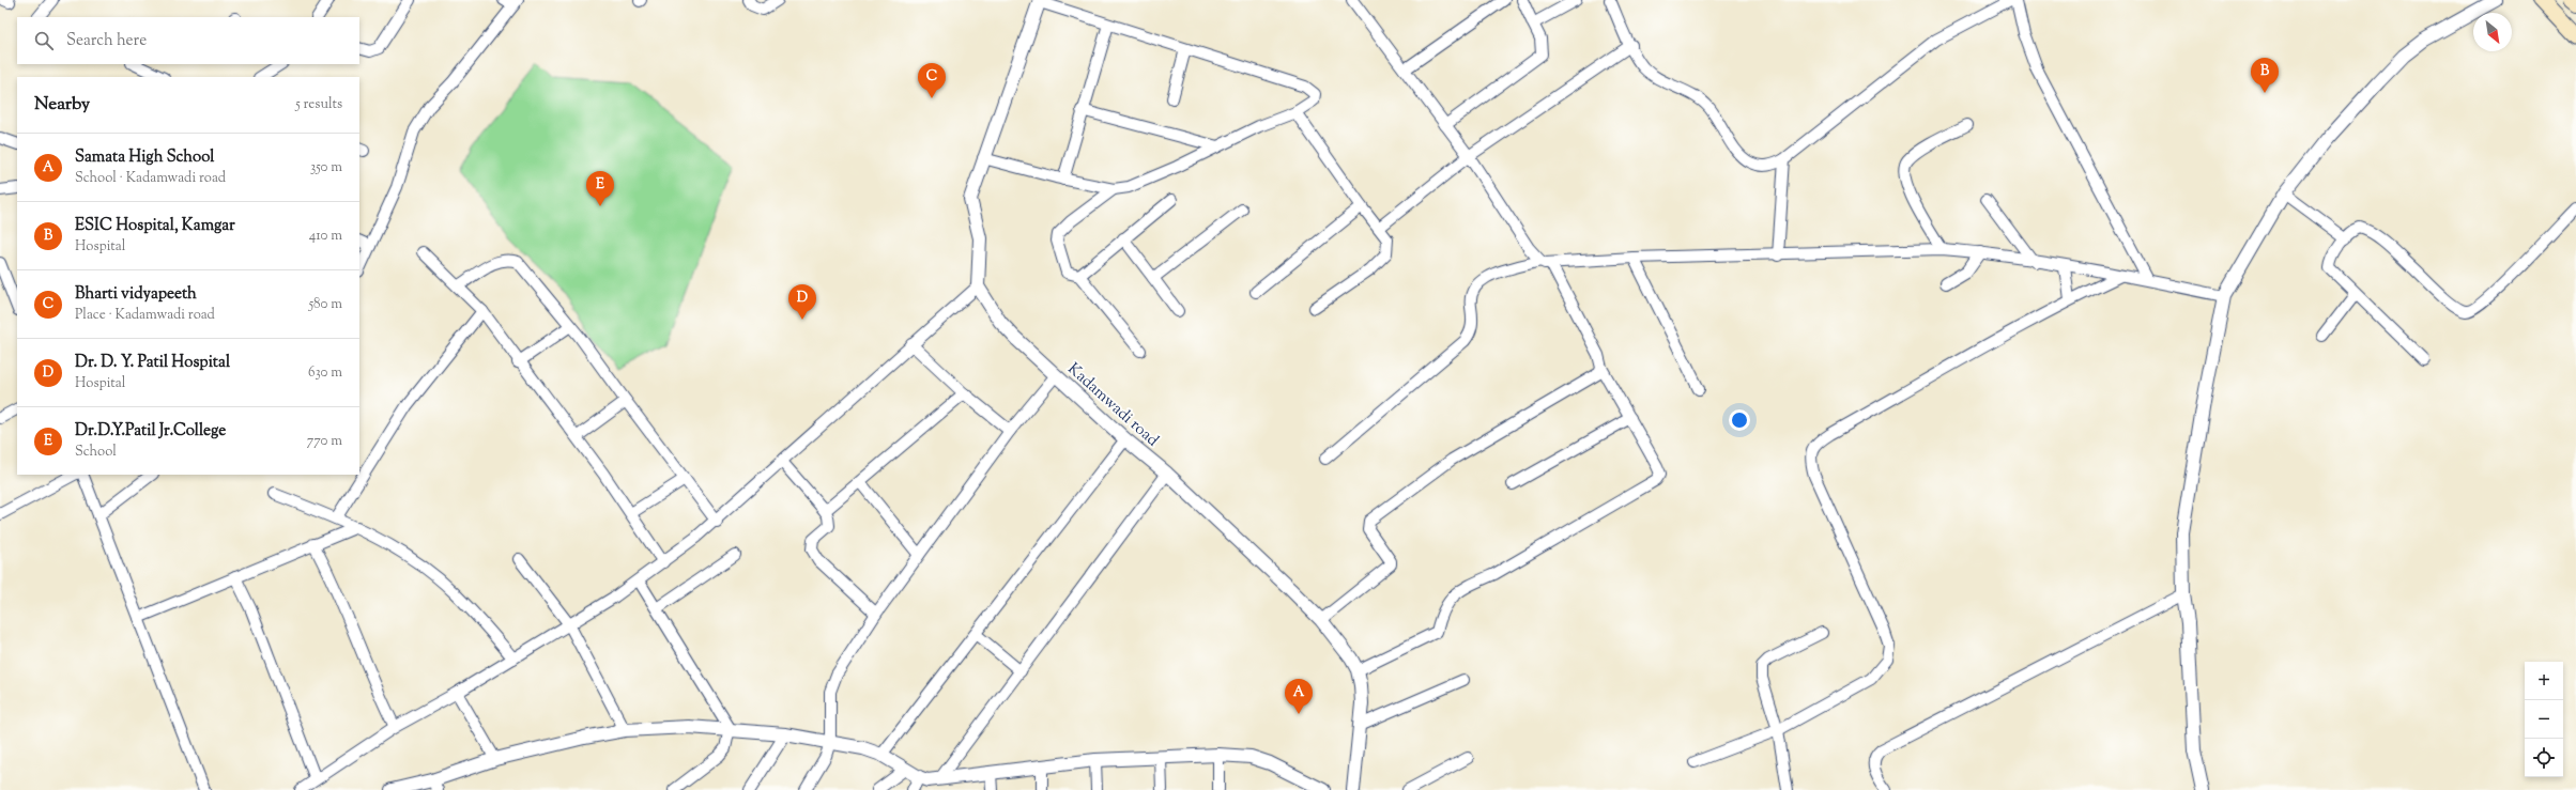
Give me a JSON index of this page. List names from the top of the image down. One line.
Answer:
{"streets":{"street":["Kadamwadi road"]},"north":"bottom right","page":{"search":"Search here","pins":["B","C","E","D","A"],"heading":["Nearby","5 results"],"list":[{"mark":"A","name":"Samata High School","note":"School · Kadamwadi road","value":"350 m"},{"mark":"B","name":"ESIC Hospital, Kamgar","note":"Hospital","value":"410 m"},{"mark":"C","name":"Bharti vidyapeeth","note":"Place · Kadamwadi road","value":"580 m"},{"mark":"D","name":"Dr. D. Y. Patil Hospital","note":"Hospital","value":"630 m"},{"mark":"E","name":"Dr.D.Y.Patil Jr.College","note":"School","value":"770 m"}],"map_buttons":["+","−"]}}
